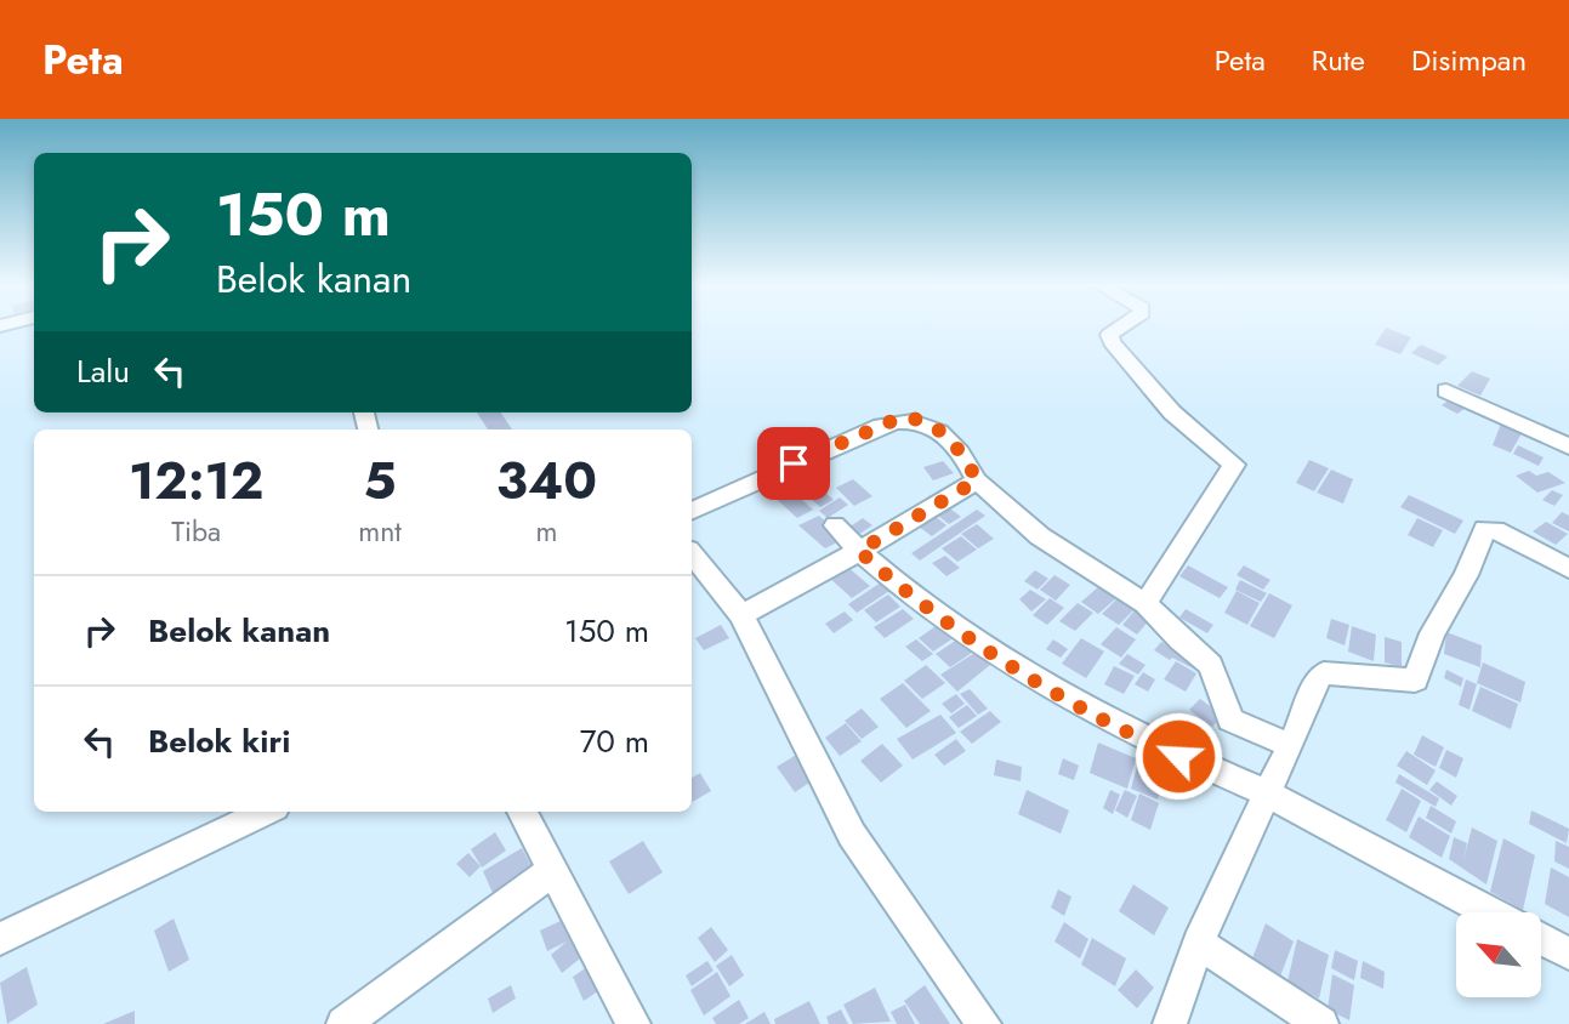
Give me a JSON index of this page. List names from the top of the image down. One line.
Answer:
{"north":"top left","page":{"header":"Peta","nav":["Peta","Rute","Disimpan"],"turn":["150 m","Belok kanan"],"then":"Lalu","eta":["12:12","Tiba","5","mnt","340","m"],"list":[{"name":"Belok kanan","value":"150 m"},{"name":"Belok kiri","value":"70 m"}]}}
